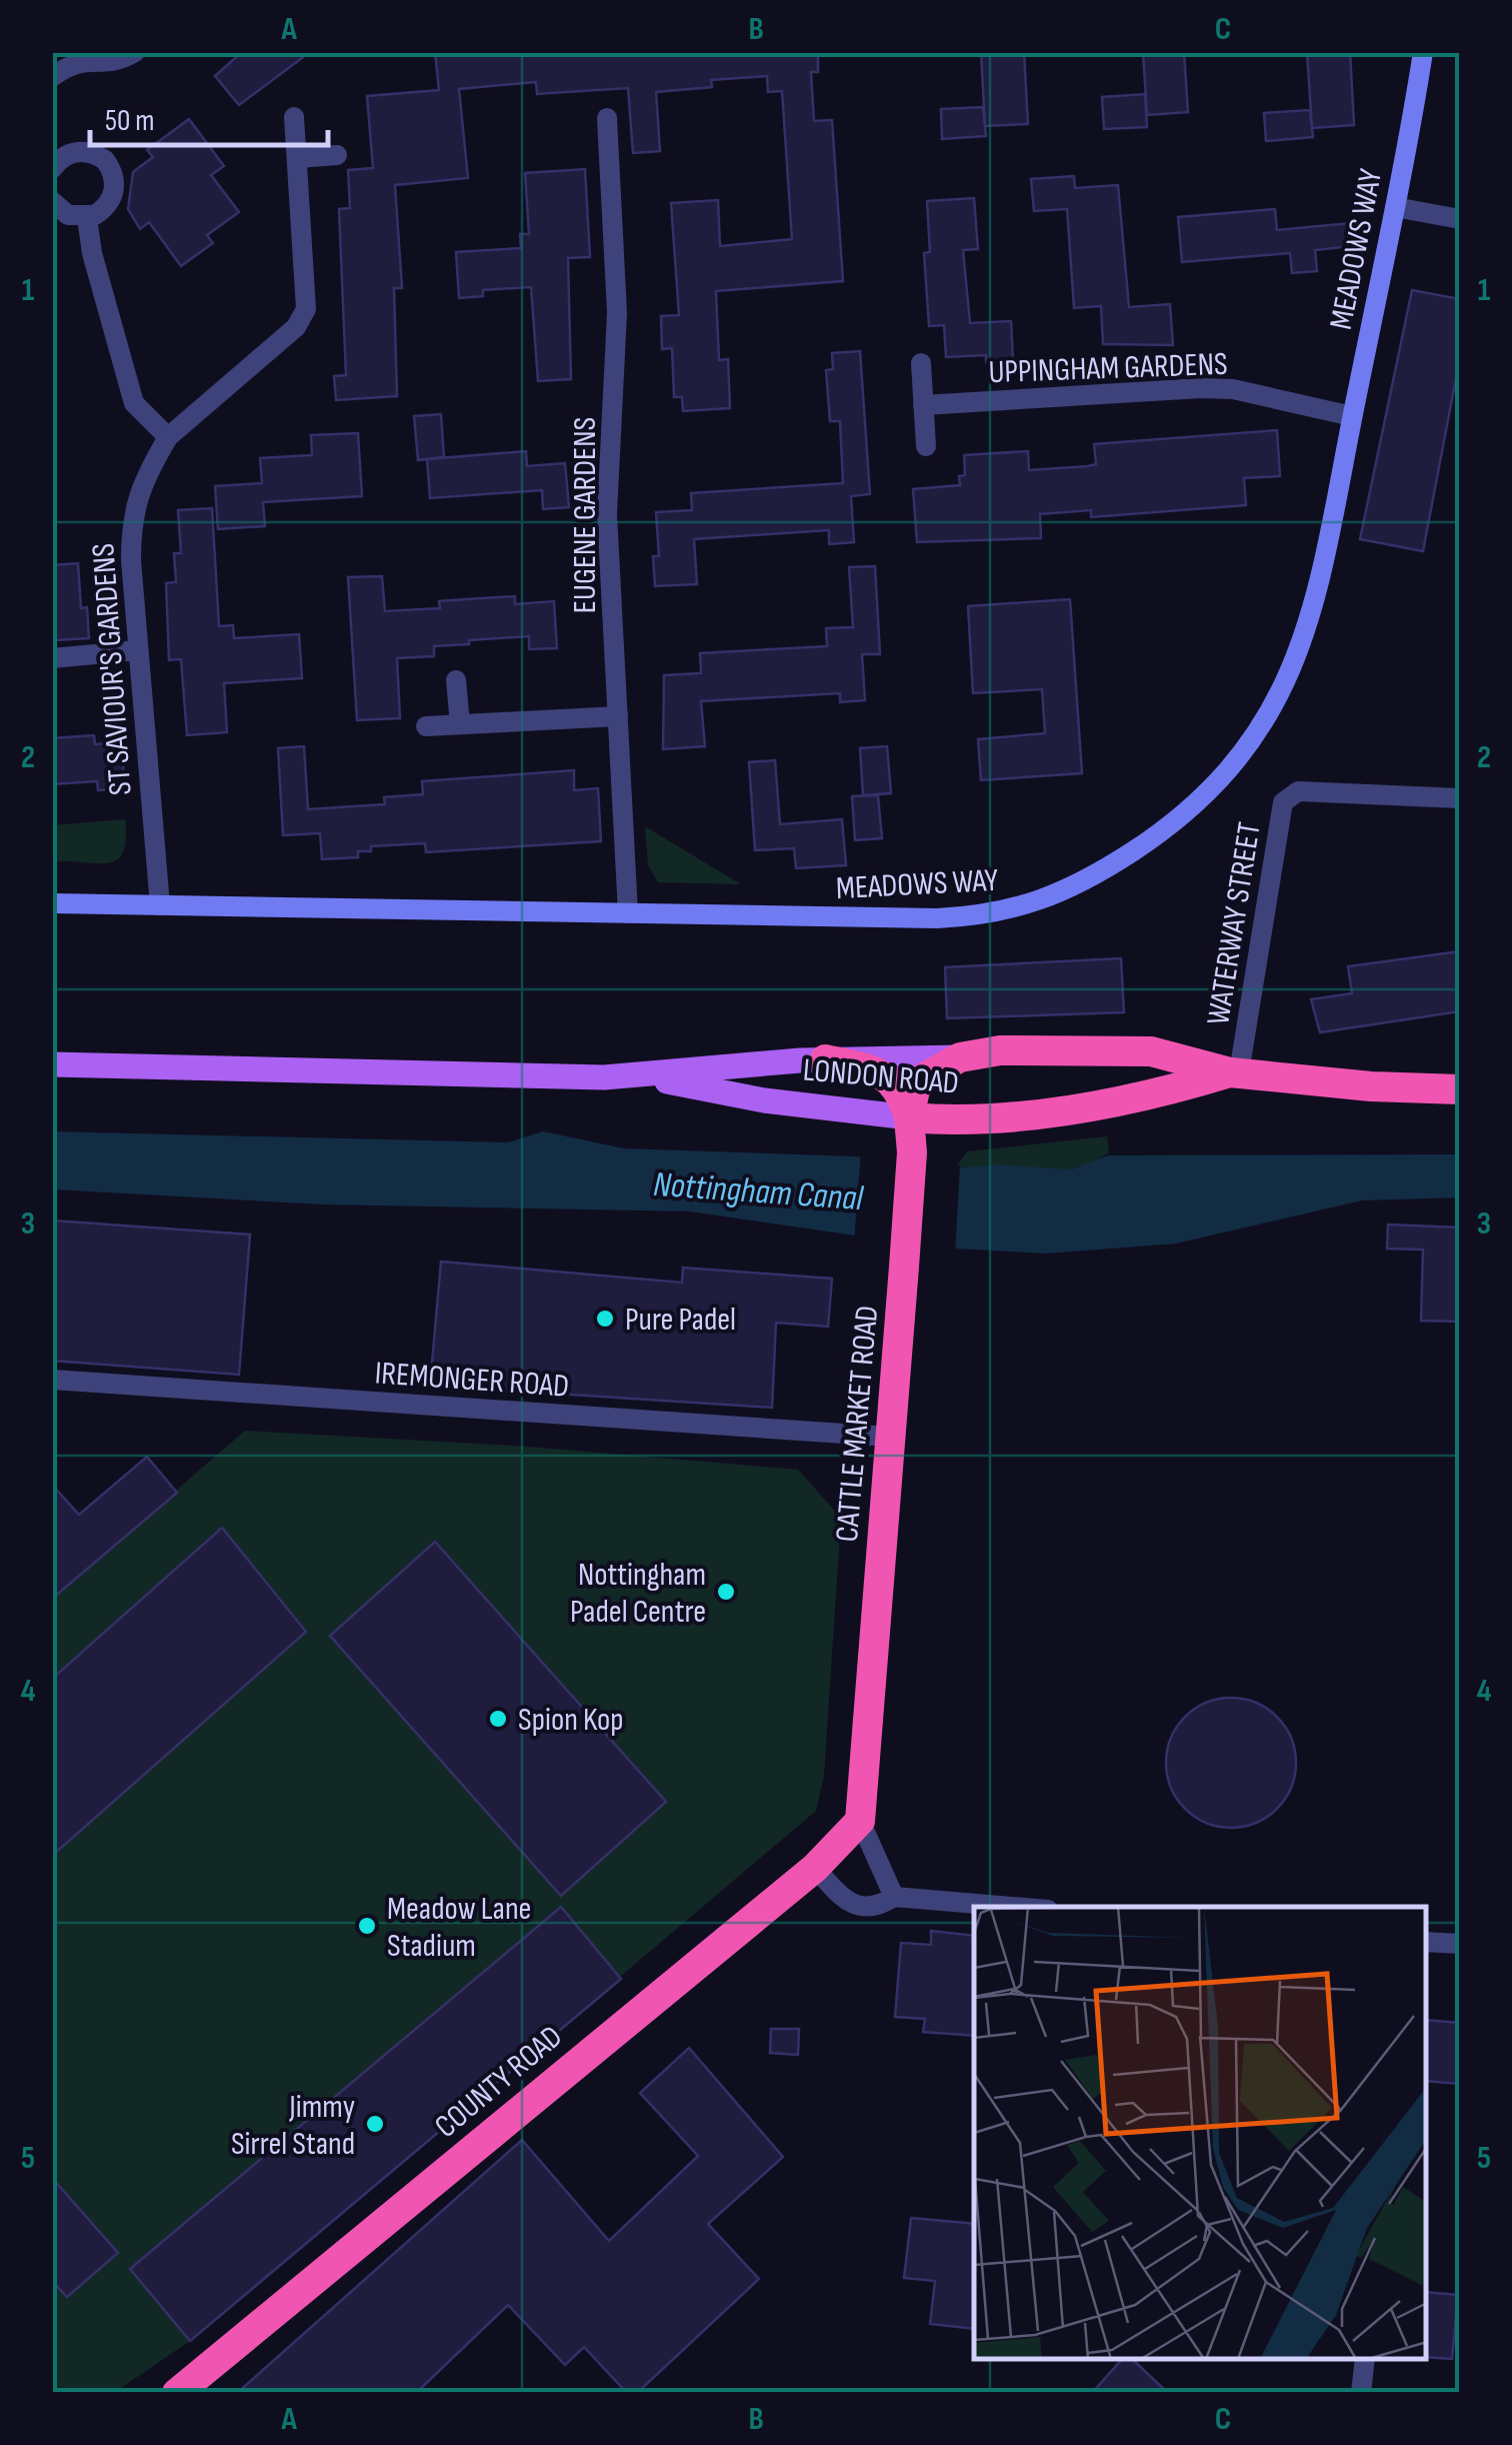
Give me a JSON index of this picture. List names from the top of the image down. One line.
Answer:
{"streets":{"highway":["LONDON ROAD","CATTLE MARKET ROAD","COUNTY ROAD"],"street":["MEADOWS WAY","UPPINGHAM GARDENS","EUGENE GARDENS","ST SAVIOUR'S GARDENS","WATERWAY STREET","IREMONGER ROAD"]},"crossings":[["MEADOWS WAY","UPPINGHAM GARDENS"],["MEADOWS WAY","EUGENE GARDENS"],["MEADOWS WAY","ST SAVIOUR'S GARDENS"],["WATERWAY STREET","LONDON ROAD"],["LONDON ROAD","CATTLE MARKET ROAD"],["IREMONGER ROAD","CATTLE MARKET ROAD"],["CATTLE MARKET ROAD","COUNTY ROAD"]],"water":["Nottingham Canal"],"places":["Pure Padel","Nottingham Padel Centre","Spion Kop","Meadow Lane Stadium","Jimmy Sirrel Stand"],"scale_bar":"50 m","grid":{"columns":["A","B","C"],"rows":["1","2","3","4","5"]}}
